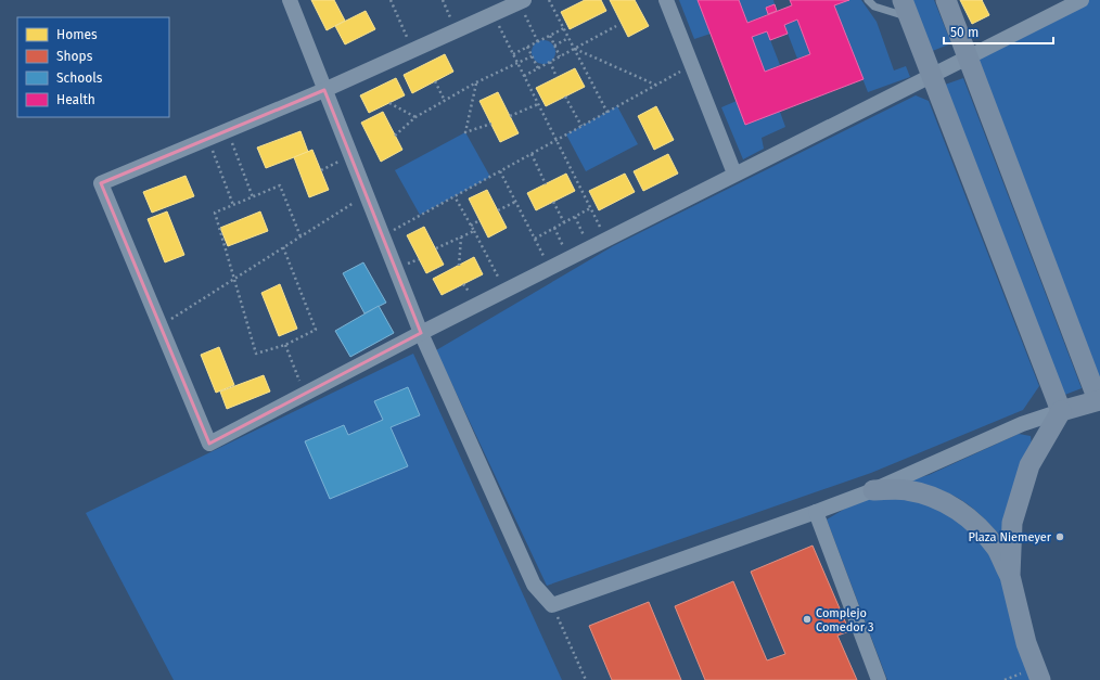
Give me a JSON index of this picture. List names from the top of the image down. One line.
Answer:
{"places":["Plaza Niemeyer","Complejo Comedor 3"],"legend":["Homes","Shops","Schools","Health"],"scale_bar":"50 m"}
